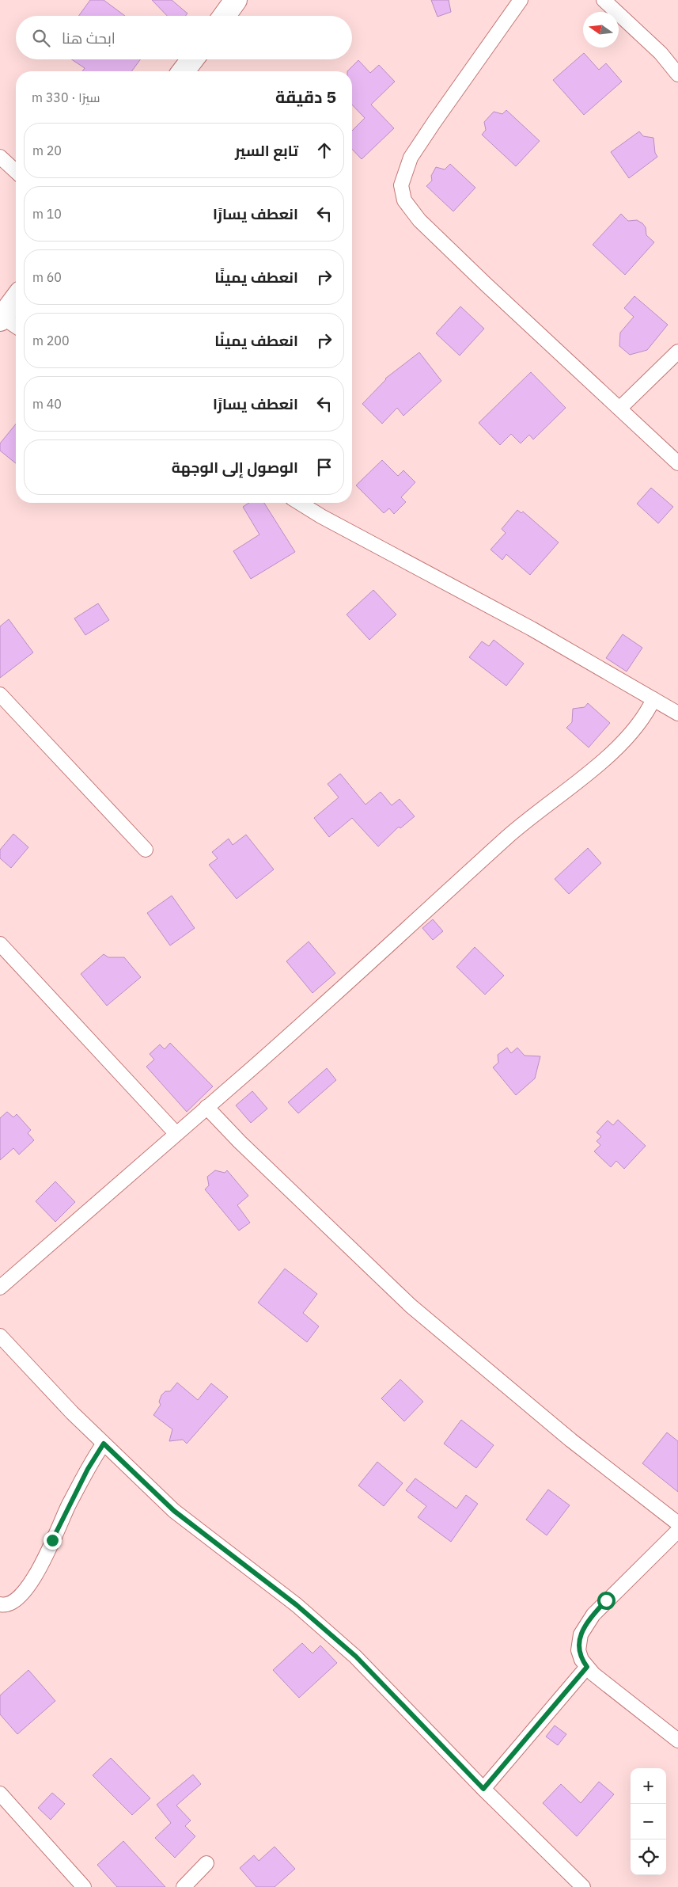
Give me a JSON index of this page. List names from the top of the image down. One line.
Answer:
{"north":"left","page":{"search":"ابحث هنا","heading":["5 دقيقة","سيرًا · 330 m"],"list":[["تابع السير","20 m"],["انعطف يسارًا","10 m"],["انعطف يمينًا","60 m"],["انعطف يمينًا","200 m"],["انعطف يسارًا","40 m"],"الوصول إلى الوجهة"],"map_buttons":["+","−"]}}
